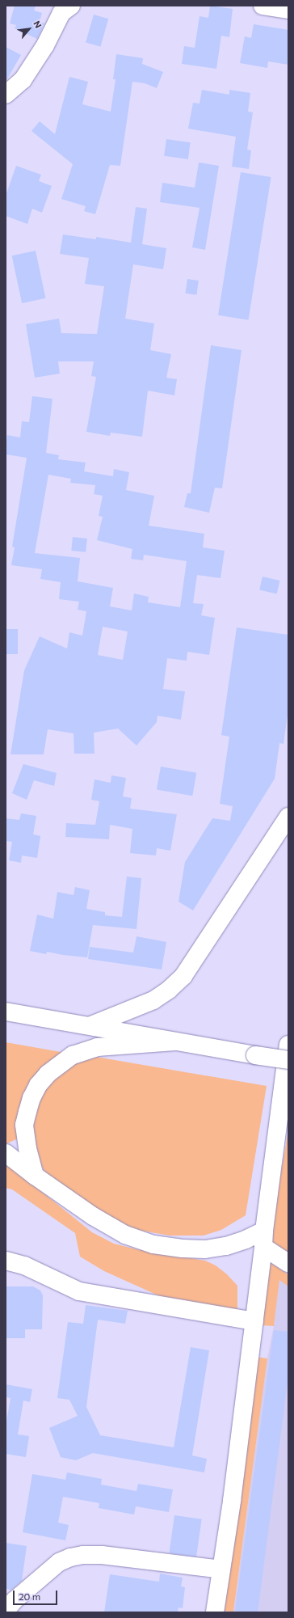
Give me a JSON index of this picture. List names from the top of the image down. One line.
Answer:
{"scale_bar":"20 m","north":"top right"}
